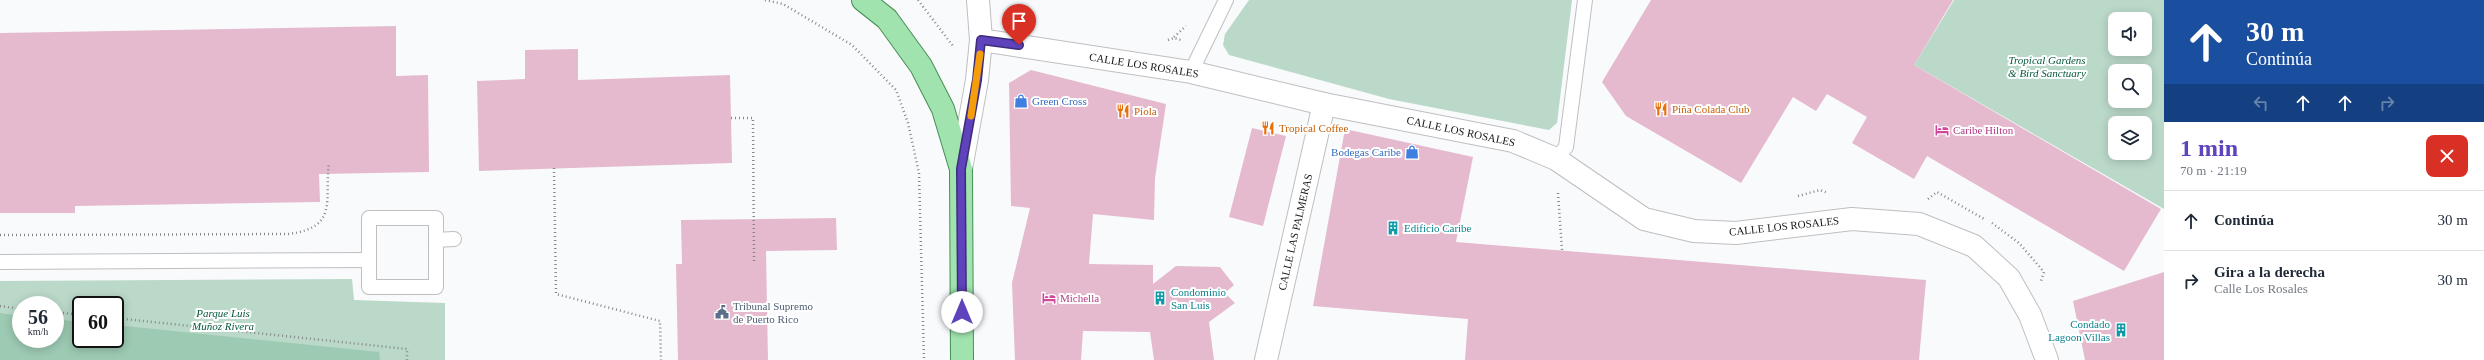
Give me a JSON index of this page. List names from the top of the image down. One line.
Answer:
{"streets":{"street":["CALLE LOS ROSALES","CALLE LAS PALMERAS"]},"crossings":[["CALLE LOS ROSALES","CALLE LAS PALMERAS"]],"parks":["Tropical Gardens & Bird Sanctuary","Parque Luis Muñoz Rivera"],"places":{"shop":["Green Cross","Bodegas Caribe"],"restaurant":["Piña Colada Club","Piola","Tropical Coffee"],"hotel":["Caribe Hilton","Michella"],"building":["Edificio Caribe","Condominio San Luis","Condado Lagoon Villas"],"public building":["Tribunal Supremo de Puerto Rico"]},"page":{"turn":["30 m","Continúa"],"heading":["1 min","70 m · 21:19"],"list":[{"name":"Continúa","value":"30 m"},{"name":"Gira a la derecha","note":"Calle Los Rosales","value":"30 m"}],"speed":"56 km/h","limit":"60"}}
